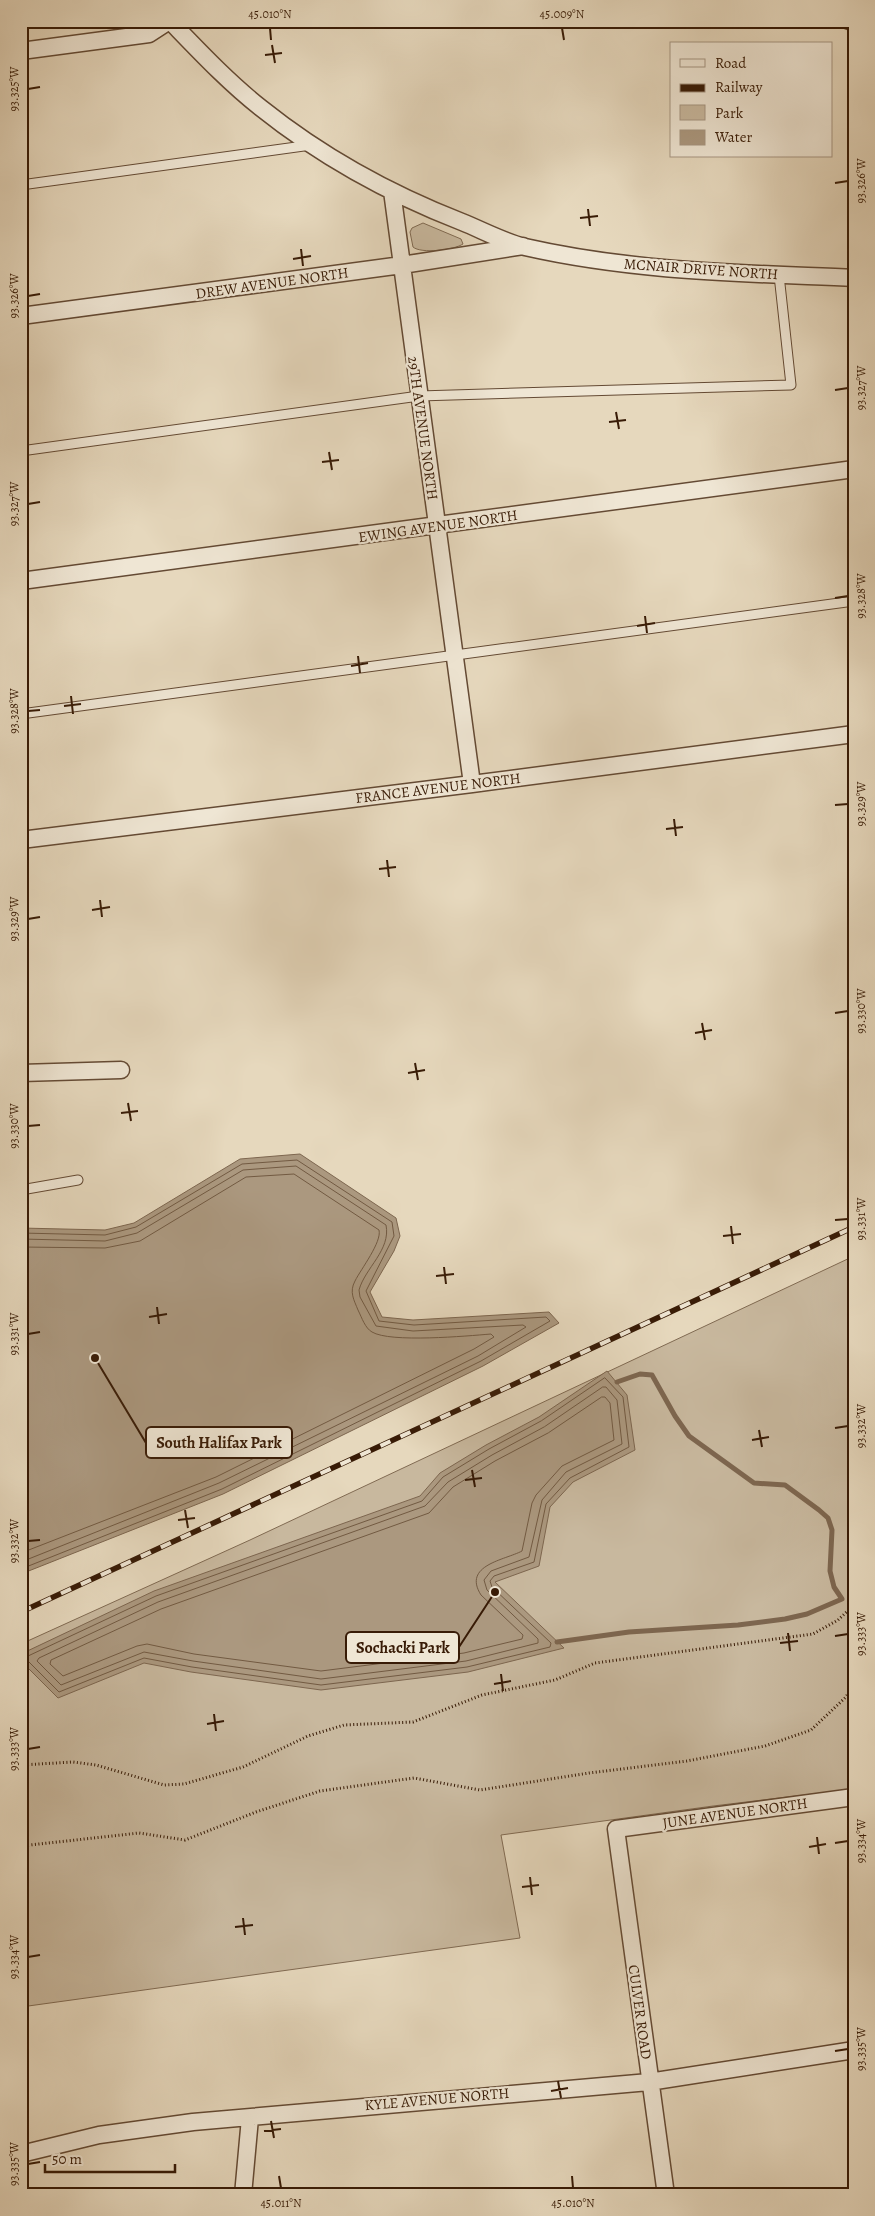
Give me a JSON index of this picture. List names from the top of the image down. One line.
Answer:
{"streets":{"street":["MCNAIR DRIVE NORTH","DREW AVENUE NORTH","29TH AVENUE NORTH","EWING AVENUE NORTH","FRANCE AVENUE NORTH","JUNE AVENUE NORTH","CULVER ROAD","KYLE AVENUE NORTH"]},"crossings":[["MCNAIR DRIVE NORTH","DREW AVENUE NORTH"],["MCNAIR DRIVE NORTH","29TH AVENUE NORTH"],["DREW AVENUE NORTH","29TH AVENUE NORTH"],["29TH AVENUE NORTH","EWING AVENUE NORTH"],["29TH AVENUE NORTH","FRANCE AVENUE NORTH"],["JUNE AVENUE NORTH","CULVER ROAD"],["CULVER ROAD","KYLE AVENUE NORTH"]],"places":["South Halifax Park","Sochacki Park"],"legend":["Road","Railway","Park","Water"],"scale_bar":"50 m","coordinates":["45.010°N","45.009°N","93.325°W","93.326°W","93.327°W","93.328°W","93.329°W","93.330°W","93.331°W","93.332°W","93.333°W","93.334°W","93.335°W","45.011°N"]}
